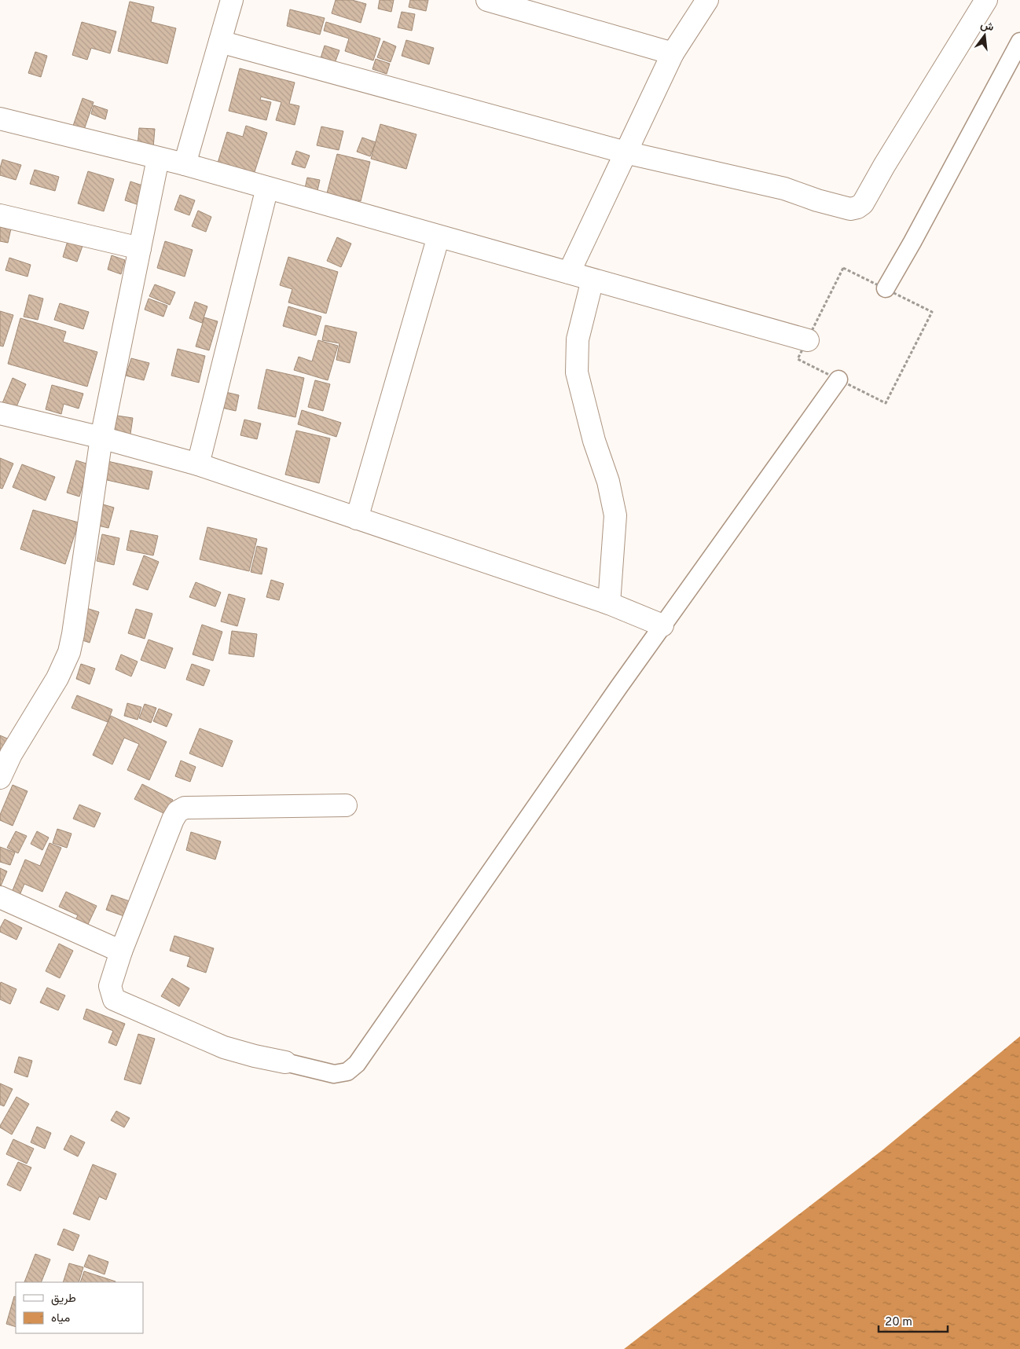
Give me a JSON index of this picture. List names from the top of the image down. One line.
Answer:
{"legend":["طريق","مياه"],"scale_bar":"20 m","north":"top"}
